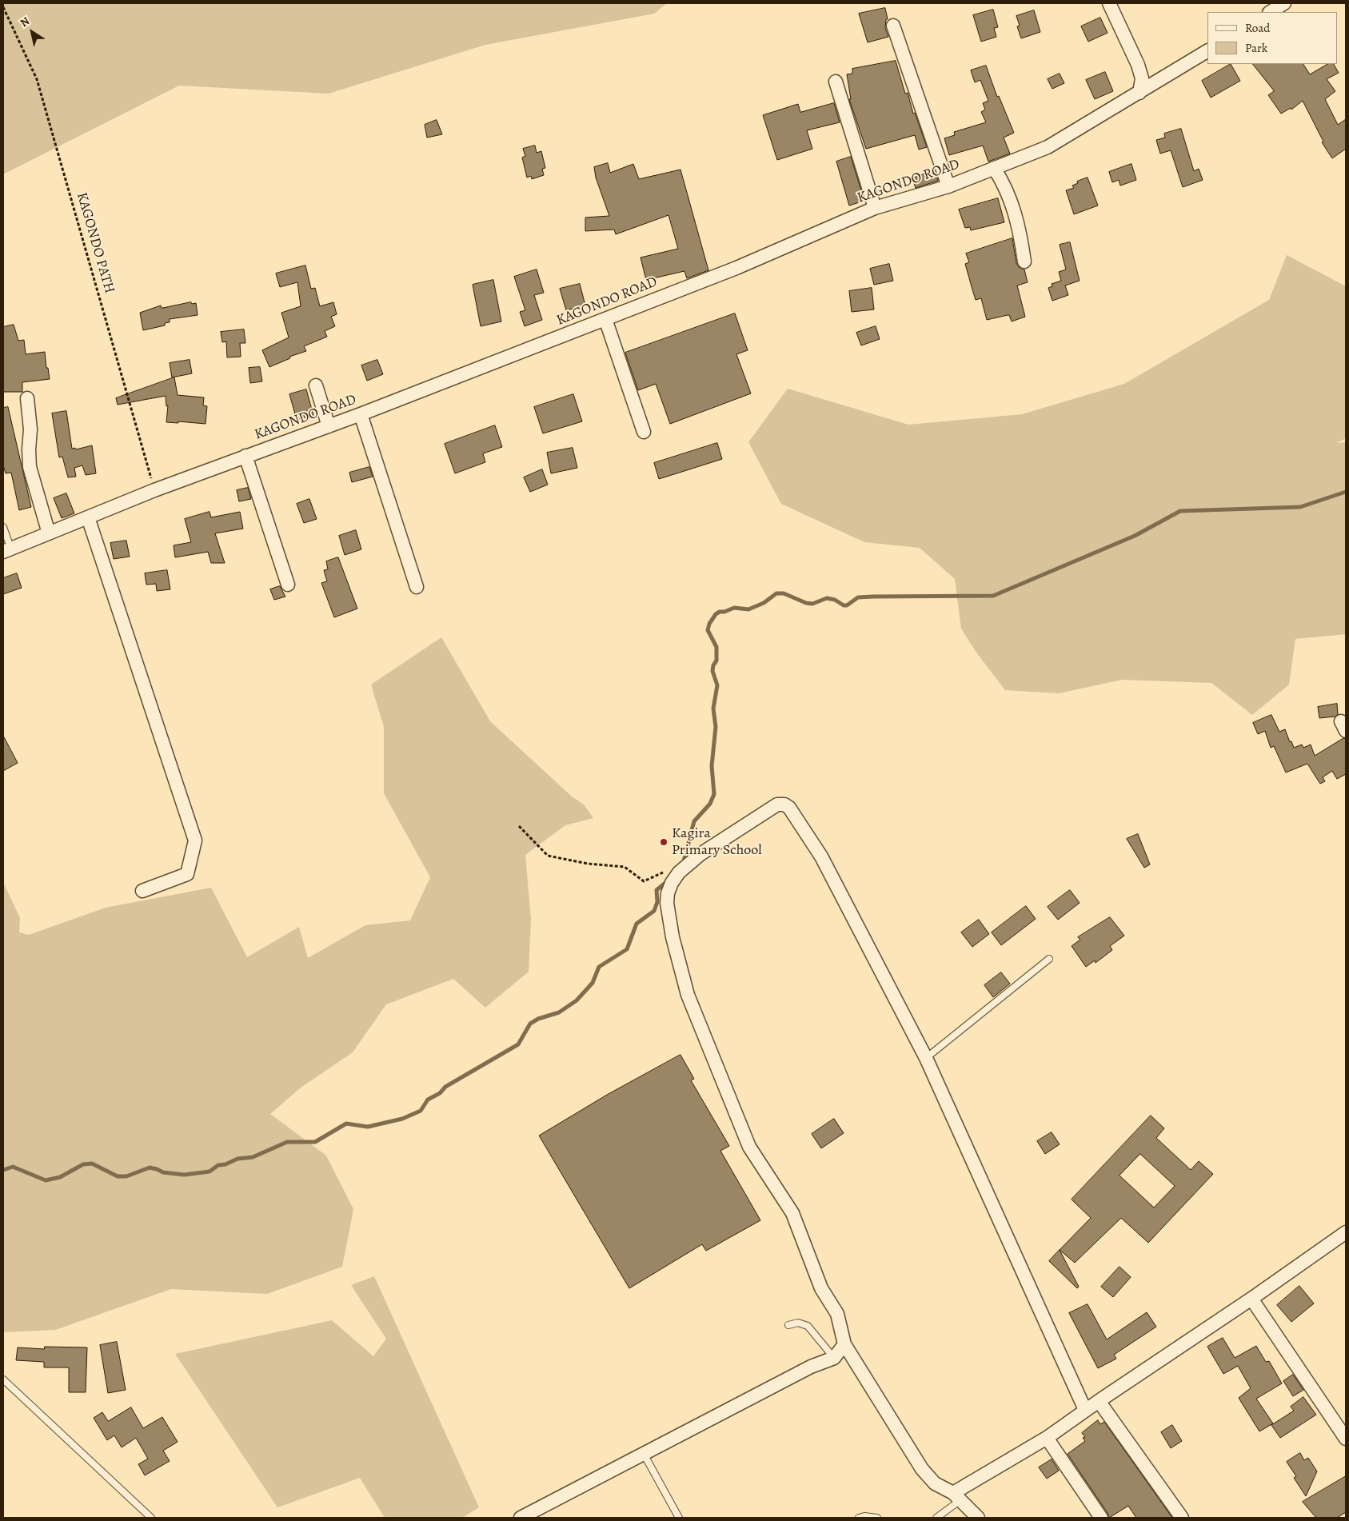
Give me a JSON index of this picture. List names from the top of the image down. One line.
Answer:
{"streets":{"street":["KAGONDO ROAD"],"path":["KAGONDO PATH"]},"crossings":[["KAGONDO ROAD","KAGONDO PATH"]],"places":["Kagira Primary School"],"legend":["Road","Park"],"north":"top left"}
